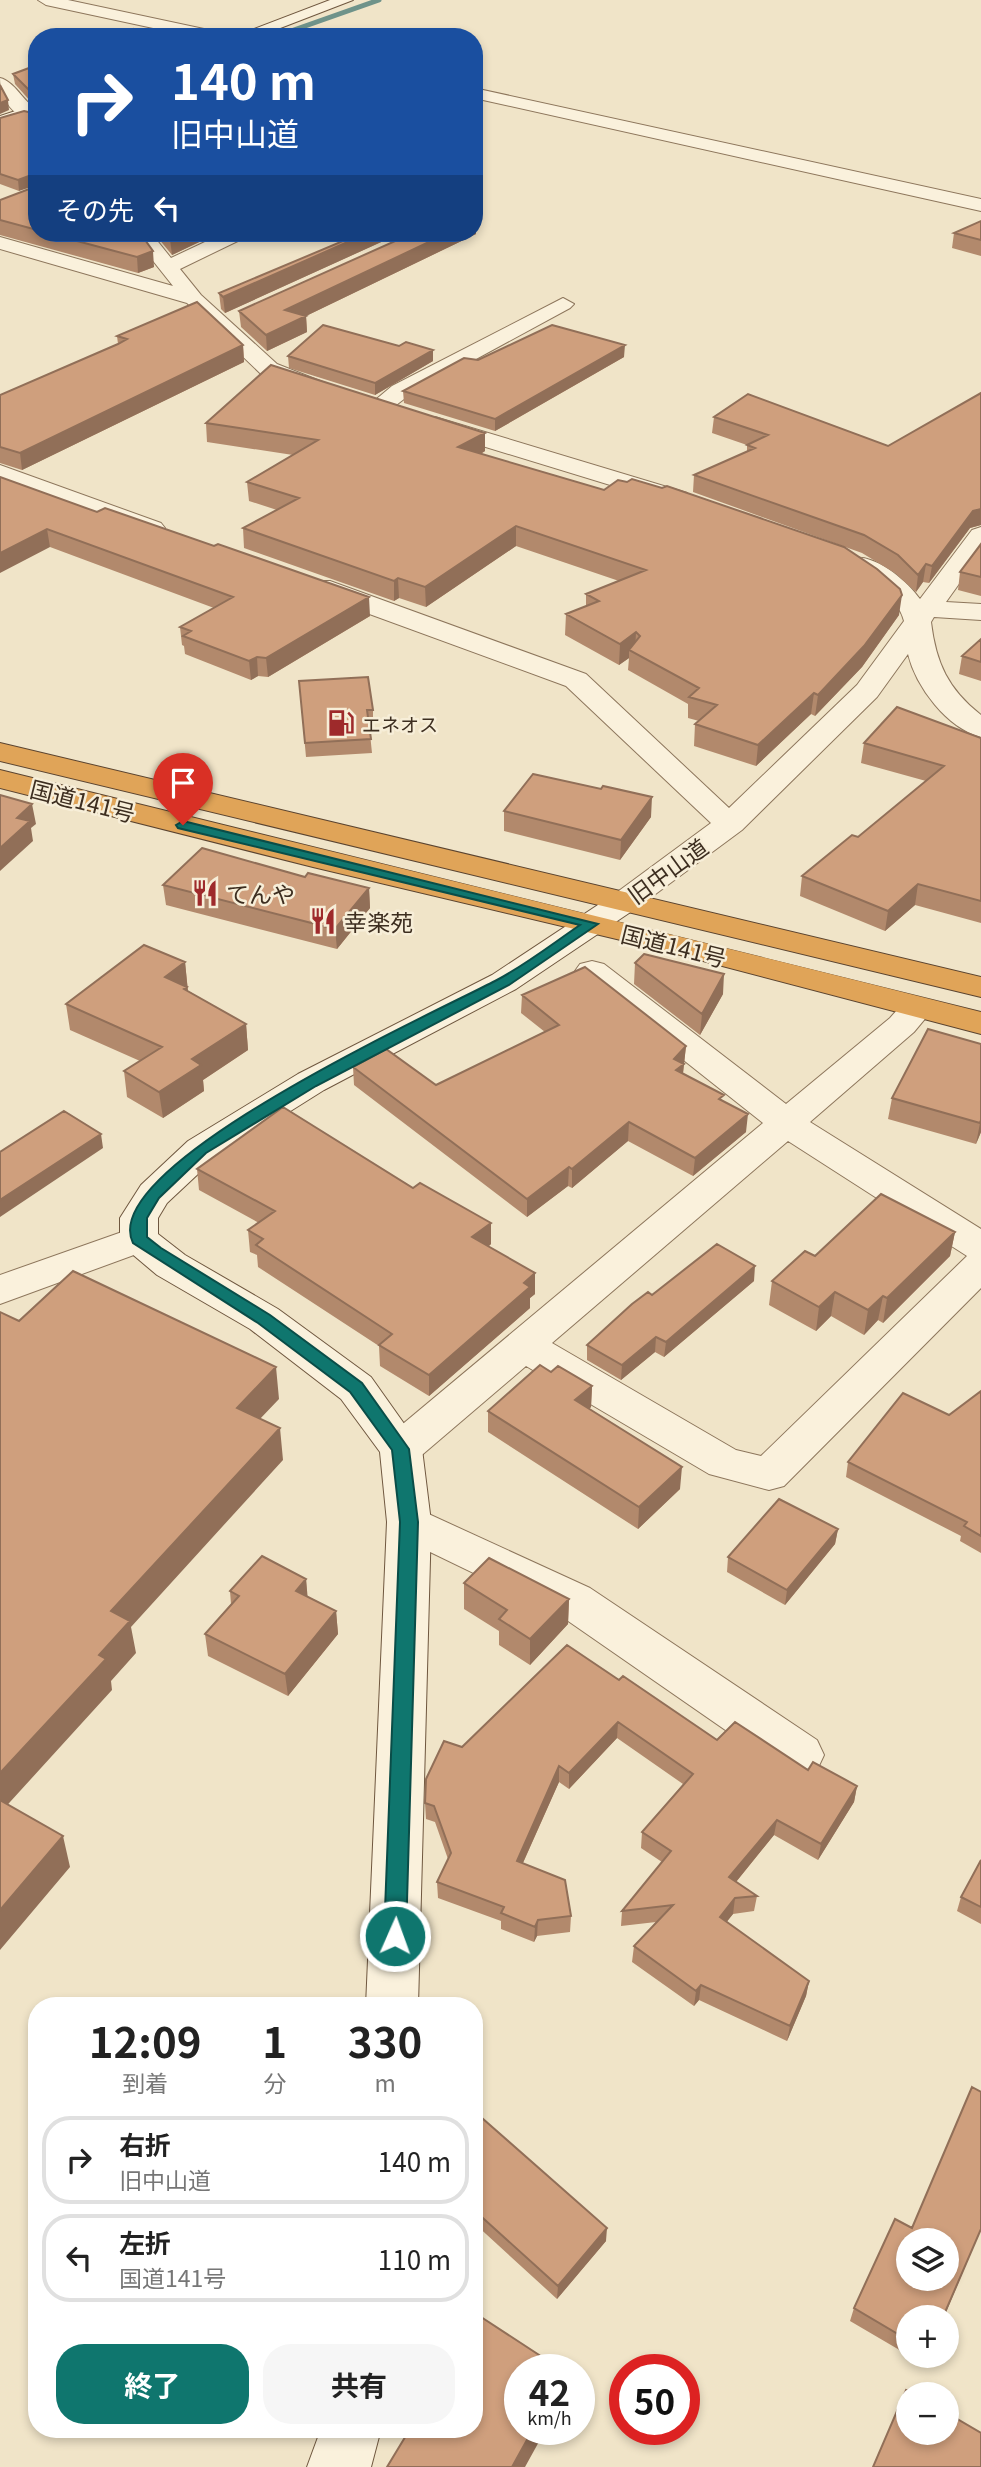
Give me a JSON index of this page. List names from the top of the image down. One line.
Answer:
{"streets":{"highway":["国道141号"],"street":["旧中山道"]},"crossings":[["国道141号","旧中山道"]],"places":{"fuel station":["エネオス"],"restaurant":["てんや","幸楽苑"]},"page":{"turn":["140 m","旧中山道"],"then":"その先","eta":["12:09","到着","1","分","330","m"],"list":[{"name":"右折","note":"旧中山道","value":"140 m"},{"name":"左折","note":"国道141号","value":"110 m"}],"map_buttons":["+","−"],"buttons":["終了","共有"],"speed":"42 km/h","limit":"50"}}
